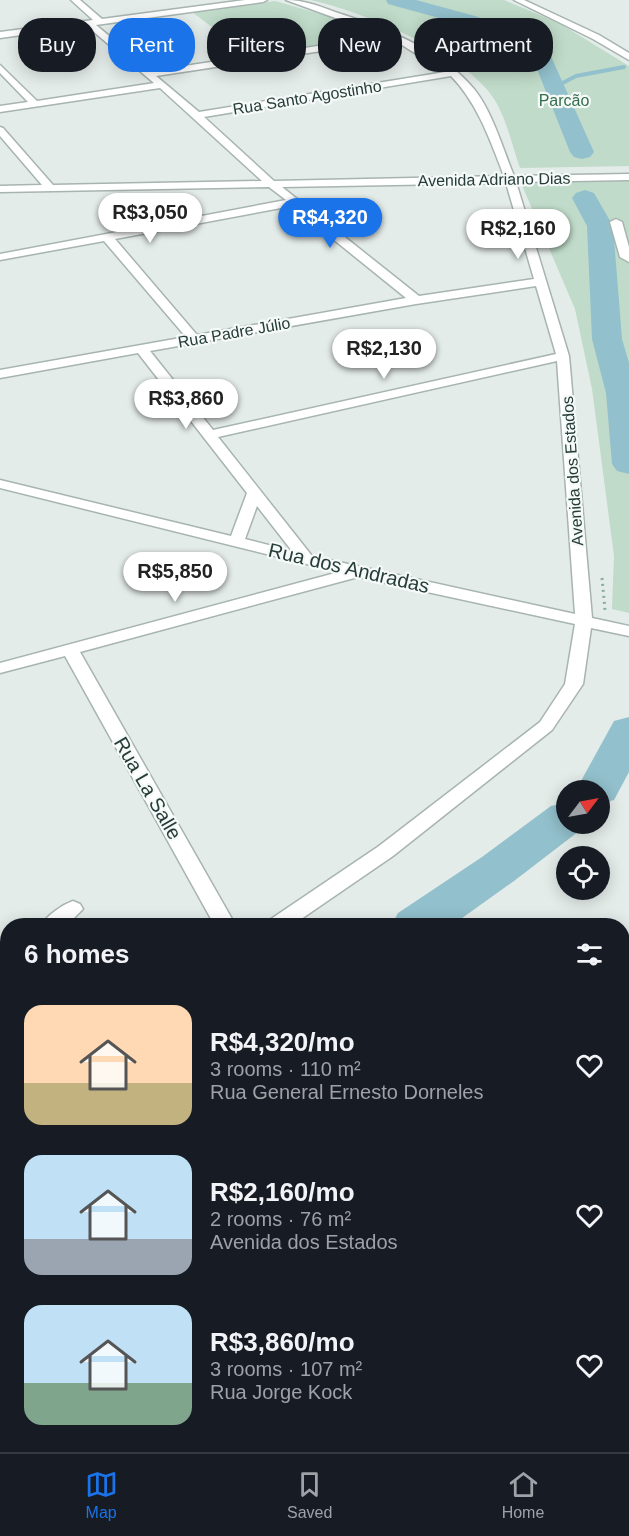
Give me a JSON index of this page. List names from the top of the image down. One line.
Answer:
{"streets":{"street":["Rua Santo Agostinho","Avenida Adriano Dias","Rua Padre Júlio","Avenida dos Estados","Rua dos Andradas","Rua La Salle"]},"crossings":[["Rua Santo Agostinho","Avenida dos Estados"],["Avenida Adriano Dias","Avenida dos Estados"],["Rua Padre Júlio","Avenida dos Estados"],["Avenida dos Estados","Rua dos Andradas"]],"parks":["Parcão"],"north":"top right","page":{"chip":["Buy","Rent","Filters","New","Apartment"],"price":["R$3,050","R$4,320","R$2,160","R$2,130","R$3,860","R$5,850"],"heading":"6 homes","list":[{"name":"R$4,320/mo","note":"3 rooms · 110 m² · Rua General Ernesto Dorneles"},{"name":"R$2,160/mo","note":"2 rooms · 76 m² · Avenida dos Estados"},{"name":"R$3,860/mo","note":"3 rooms · 107 m² · Rua Jorge Kock"}],"tabs":["Map","Saved","Home"]}}
